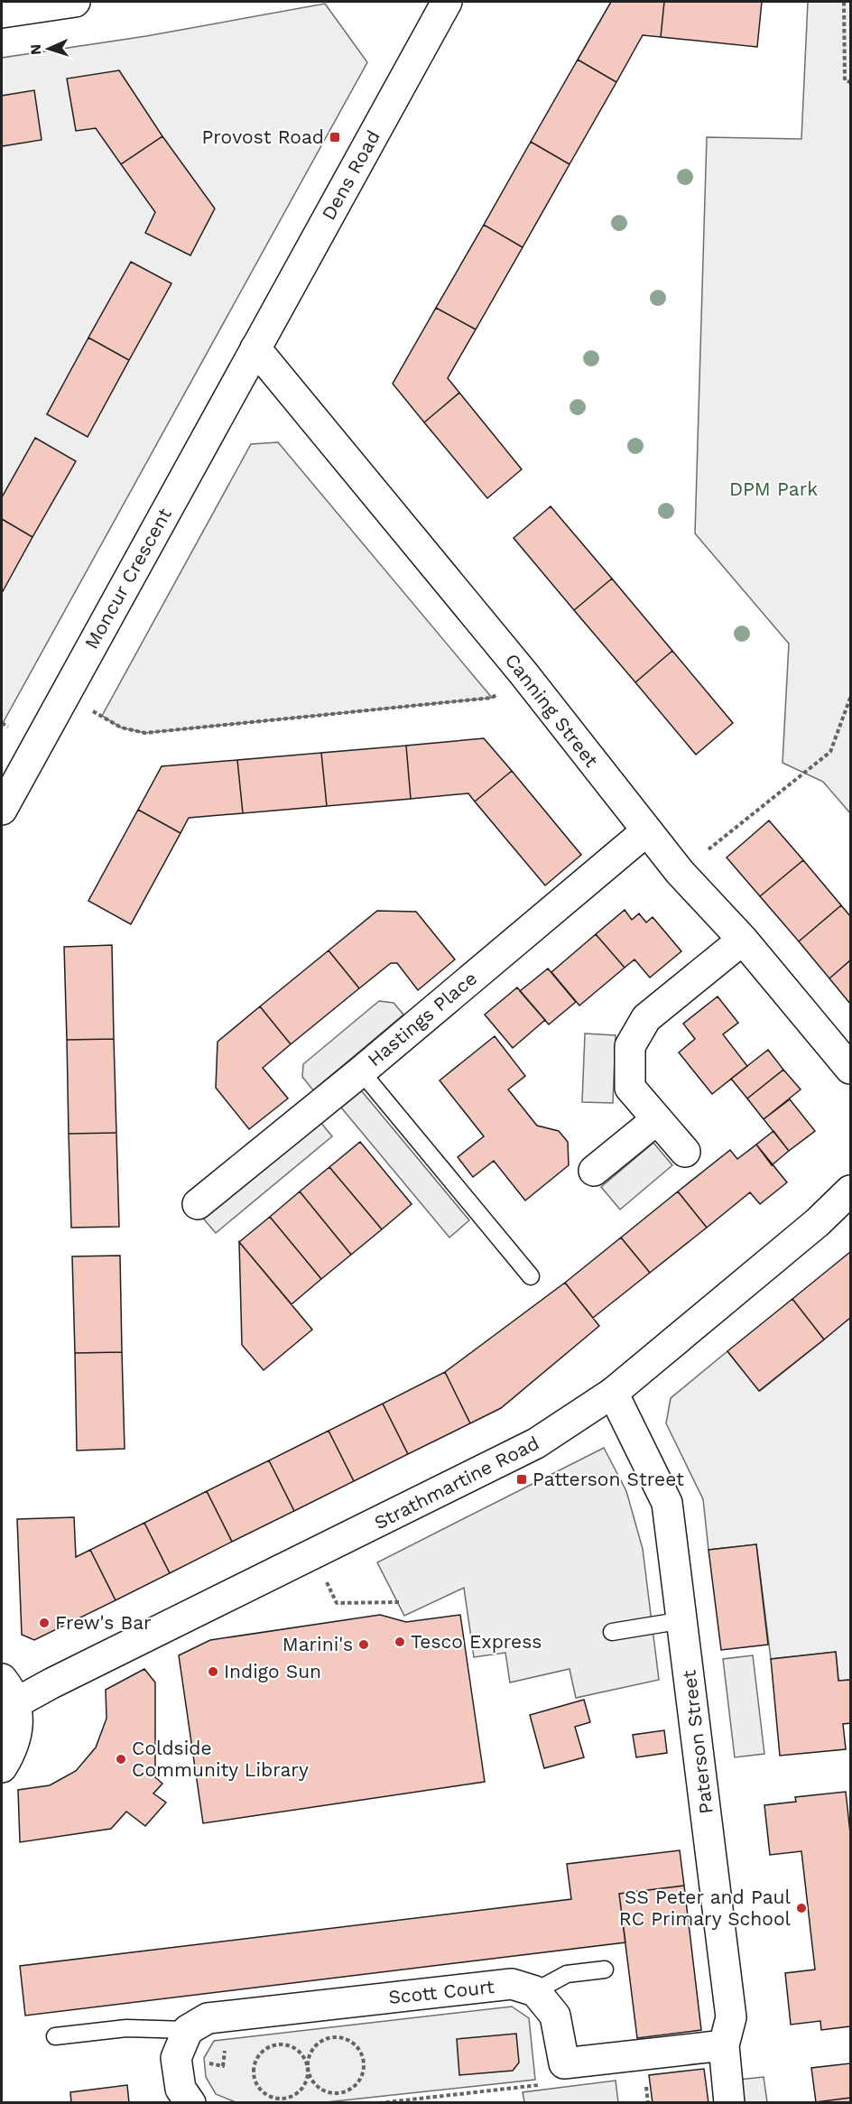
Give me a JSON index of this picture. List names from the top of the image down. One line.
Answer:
{"streets":{"street":["Dens Road","Moncur Crescent","Canning Street","Hastings Place","Strathmartine Road","Paterson Street","Scott Court"]},"crossings":[["Dens Road","Moncur Crescent"],["Dens Road","Canning Street"],["Moncur Crescent","Canning Street"],["Canning Street","Hastings Place"],["Strathmartine Road","Paterson Street"]],"parks":["DPM Park"],"places":{"transit":["Provost Road","Patterson Street"],"other":["Frew's Bar","Tesco Express","Marini's","Indigo Sun","Coldside Community Library","SS Peter and Paul RC Primary School"]},"north":"left"}
